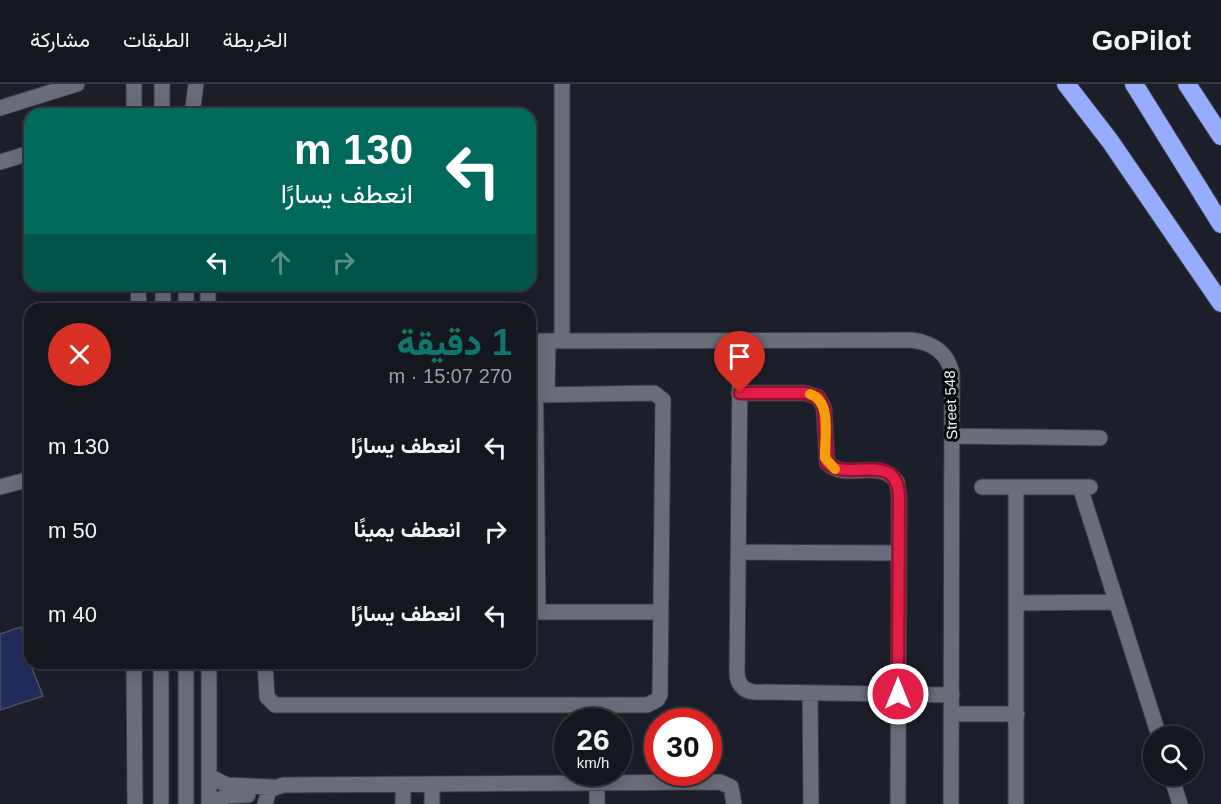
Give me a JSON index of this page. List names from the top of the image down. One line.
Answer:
{"streets":{"street":["Street 548"]},"page":{"header":"GoPilot","nav":["الخريطة","الطبقات","مشاركة"],"turn":["130 m","انعطف يسارًا"],"heading":["1 دقيقة","270 m · 15:07"],"list":[{"name":"انعطف يسارًا","value":"130 m"},{"name":"انعطف يمينًا","value":"50 m"},{"name":"انعطف يسارًا","value":"40 m"}],"speed":"26 km/h","limit":"30"}}
